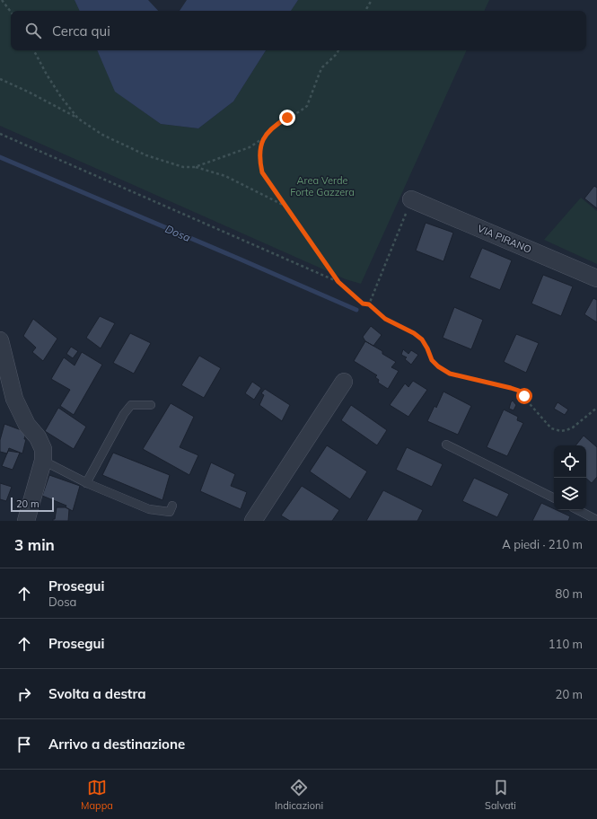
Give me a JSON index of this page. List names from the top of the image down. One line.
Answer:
{"streets":{"street":["VIA PIRANO"]},"water":["Dosa"],"parks":["Area Verde Forte Gazzera"],"scale_bar":"20 m","page":{"search":"Cerca qui","scale":"20 m","heading":["3 min","A piedi · 210 m"],"list":[["Prosegui","Dosa","80 m"],["Prosegui","110 m"],["Svolta a destra","20 m"],"Arrivo a destinazione"],"nav":["Mappa","Indicazioni","Salvati"]}}
